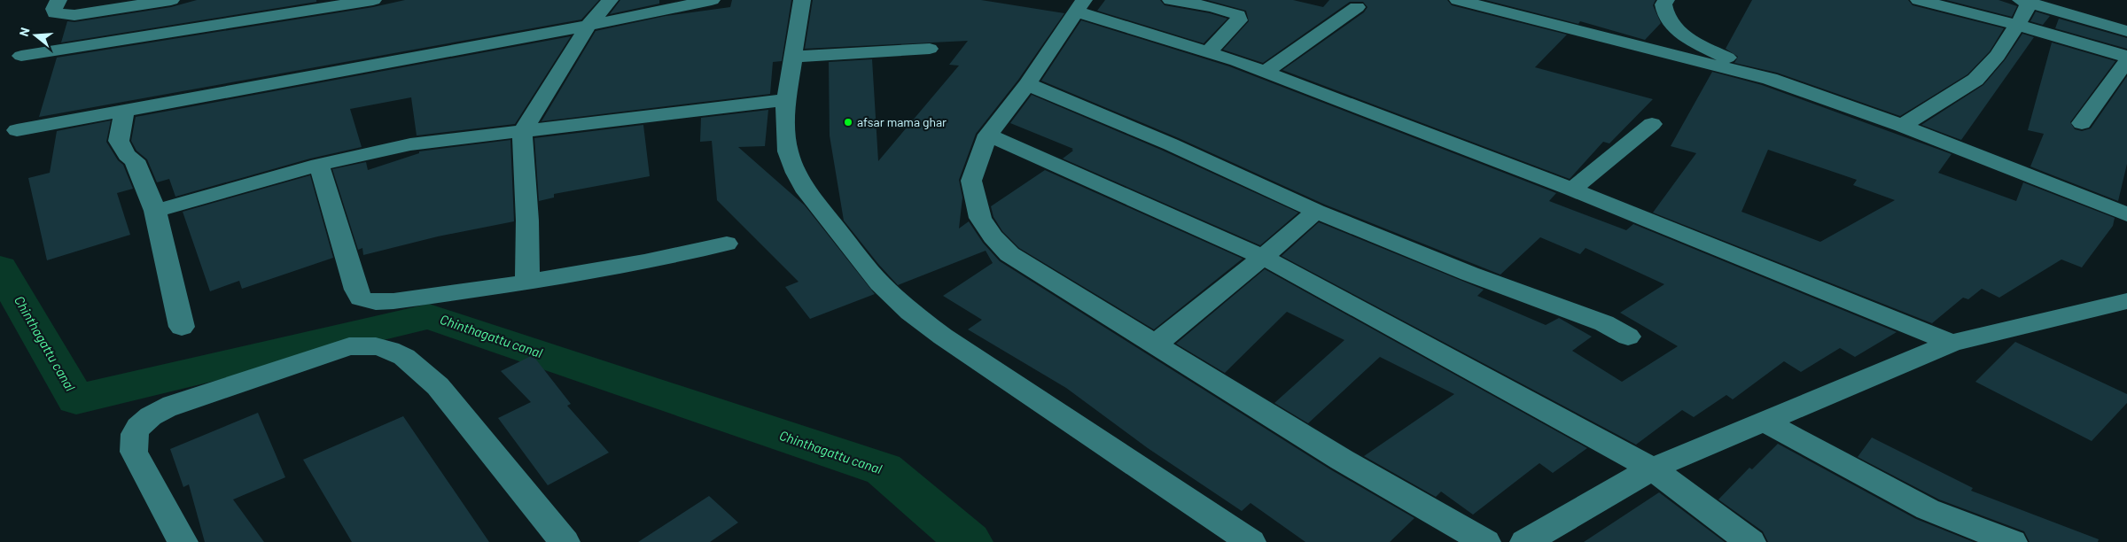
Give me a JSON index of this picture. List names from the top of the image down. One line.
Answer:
{"water":["Chinthagattu canal"],"places":["afsar mama ghar"],"north":"left"}
